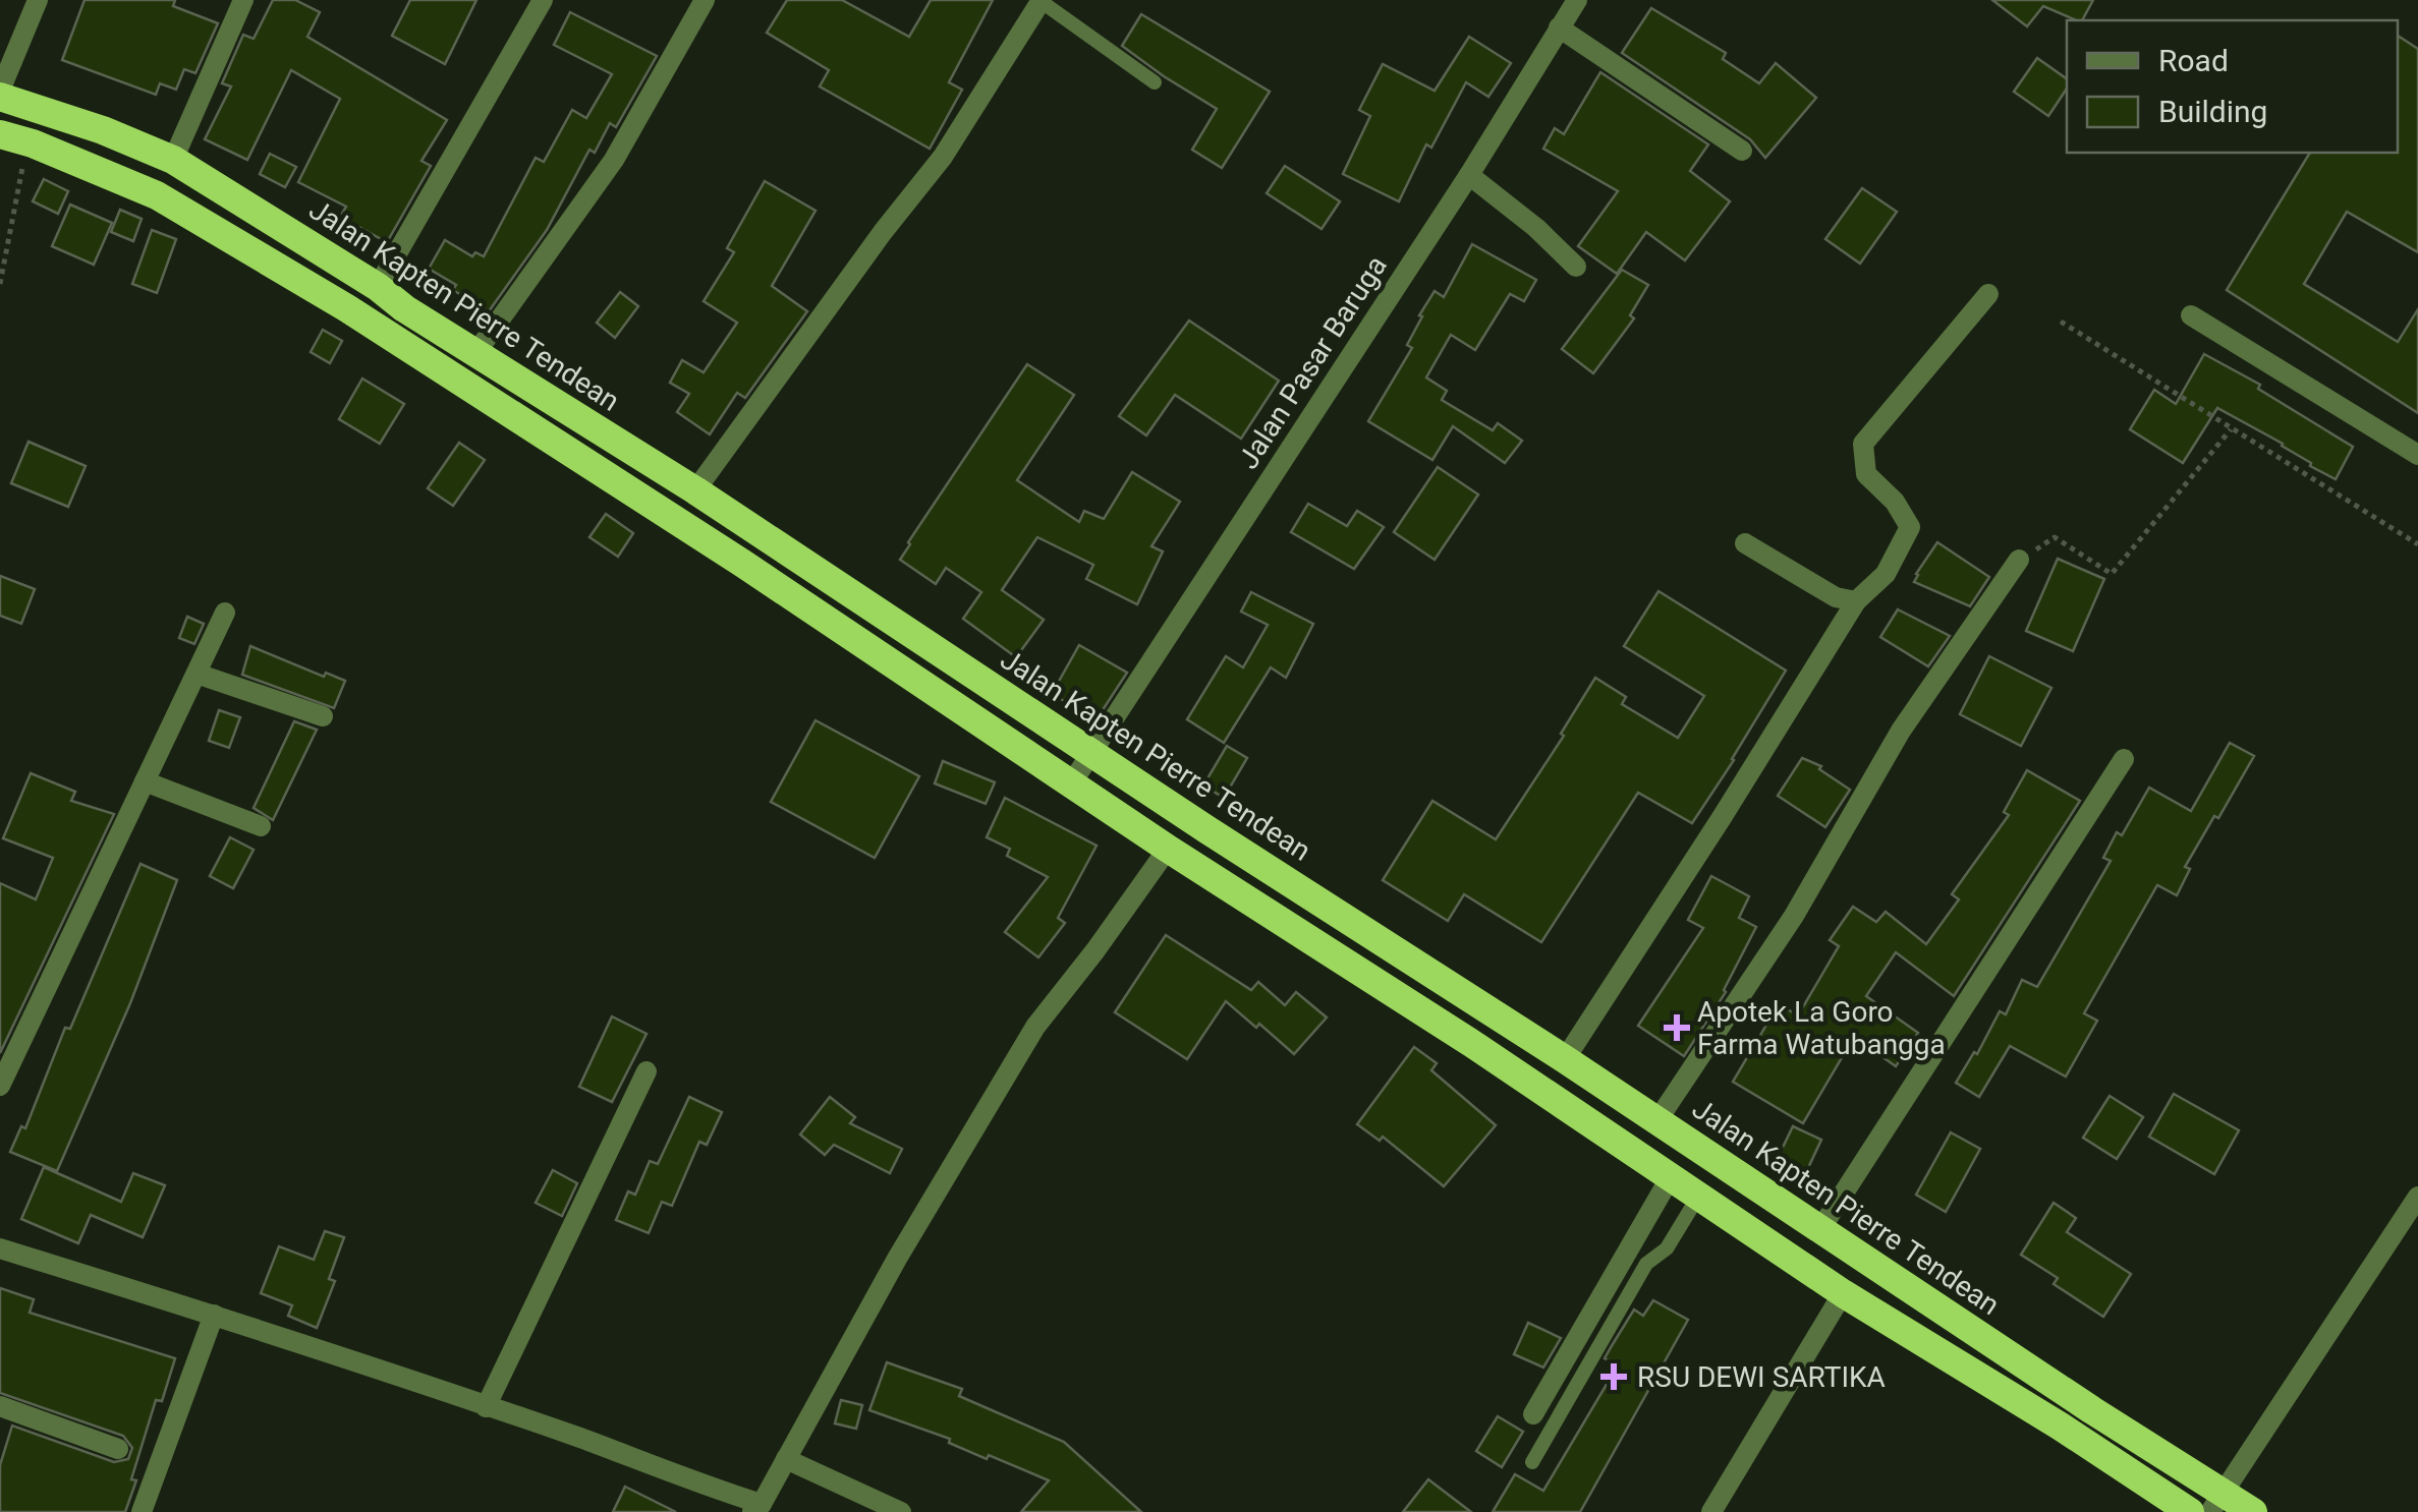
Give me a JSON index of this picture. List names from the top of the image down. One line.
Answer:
{"streets":{"highway":["Jalan Kapten Pierre Tendean"],"street":["Jalan Pasar Baruga"]},"crossings":[["Jalan Kapten Pierre Tendean","Jalan Pasar Baruga"]],"places":{"health":["Apotek La Goro Farma Watubangga","RSU DEWI SARTIKA"]},"legend":["Road","Building"]}
